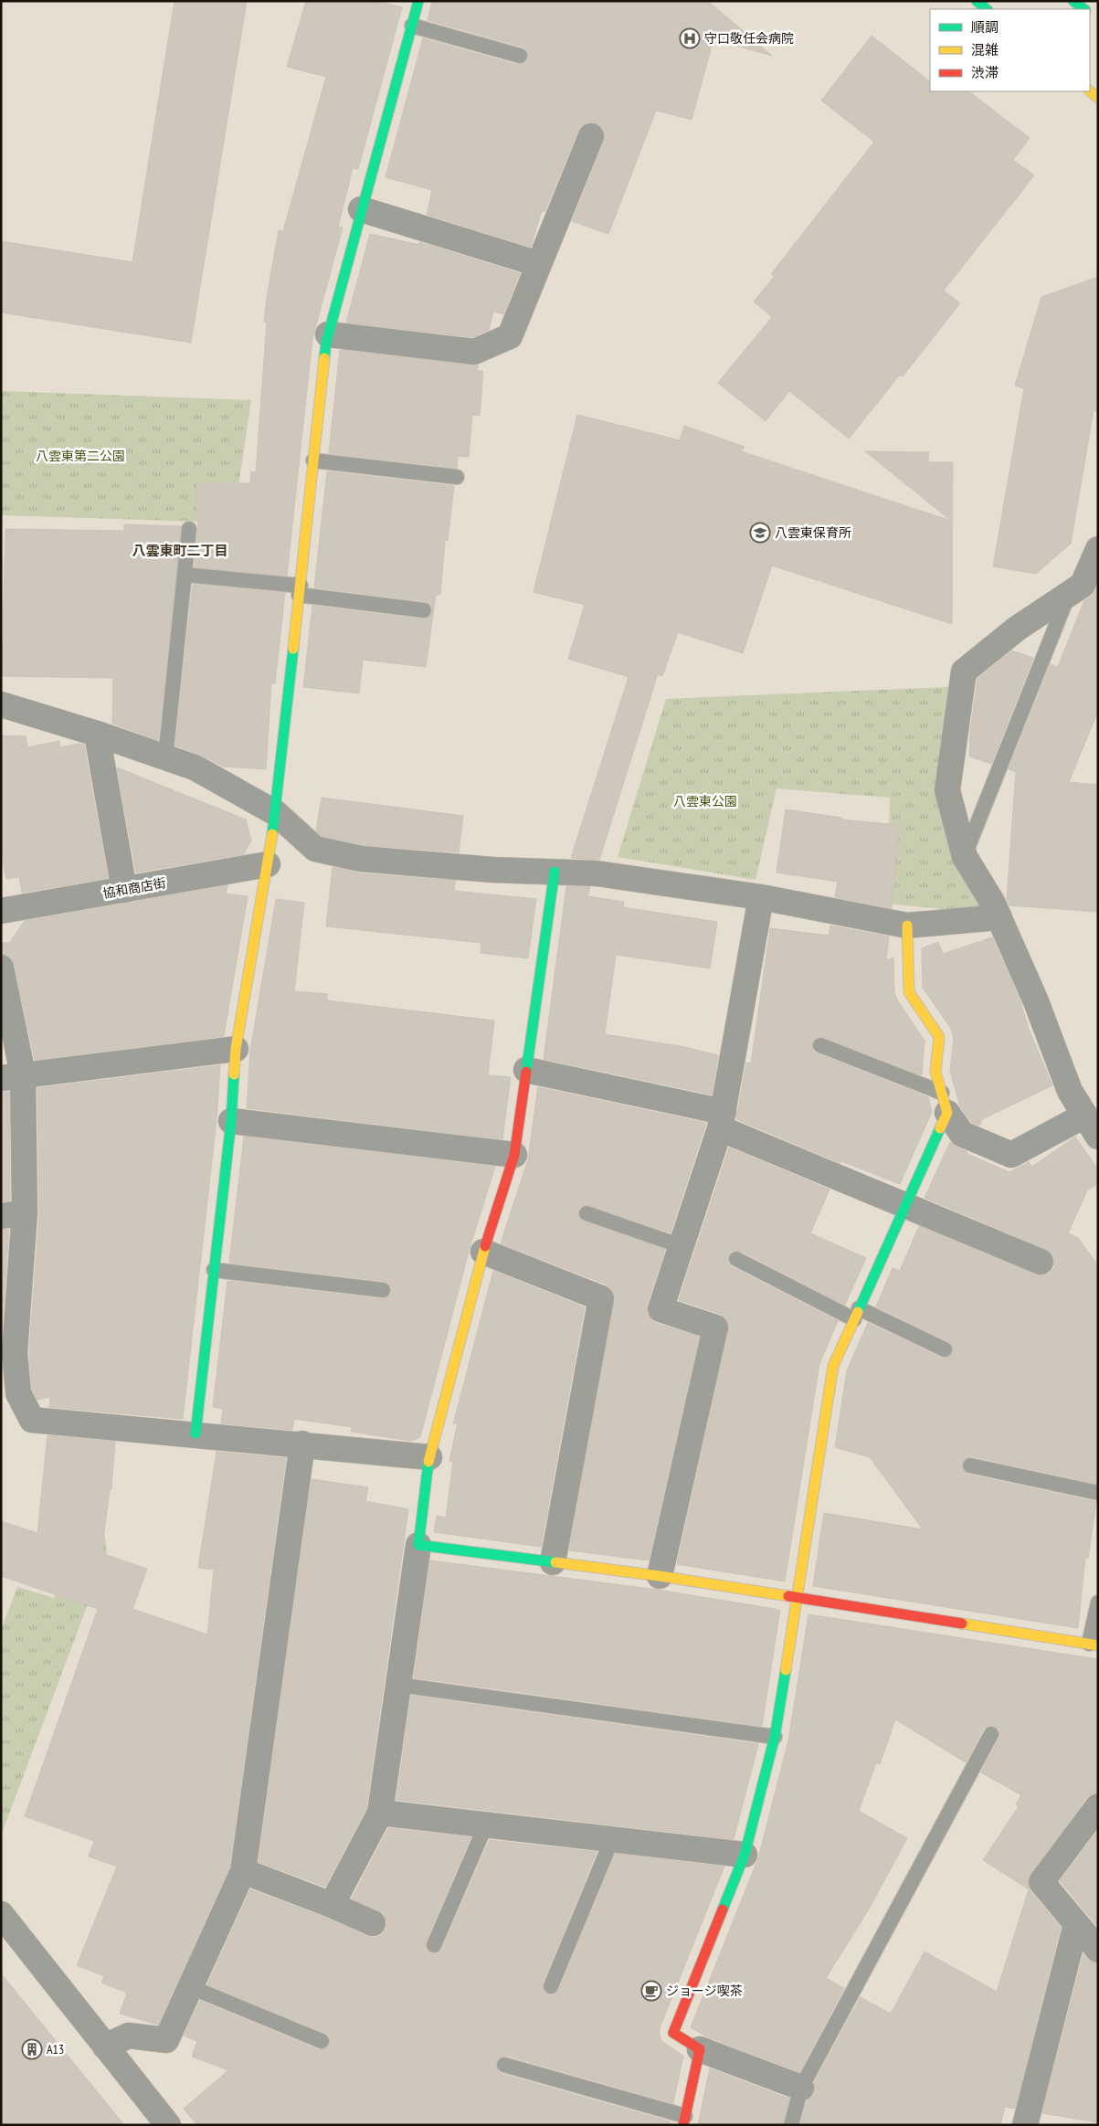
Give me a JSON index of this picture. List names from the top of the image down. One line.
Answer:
{"streets":{"street":["協和商店街"]},"districts":["八雲東町二丁目"],"parks":["八雲東第二公園","八雲東公園"],"places":{"hospital":["守口敬任会病院"],"school or university":["八雲東保育所"],"cafe":["ジョージ喫茶"],"building":["A13"]},"legend":["順調","混雑","渋滞"]}
